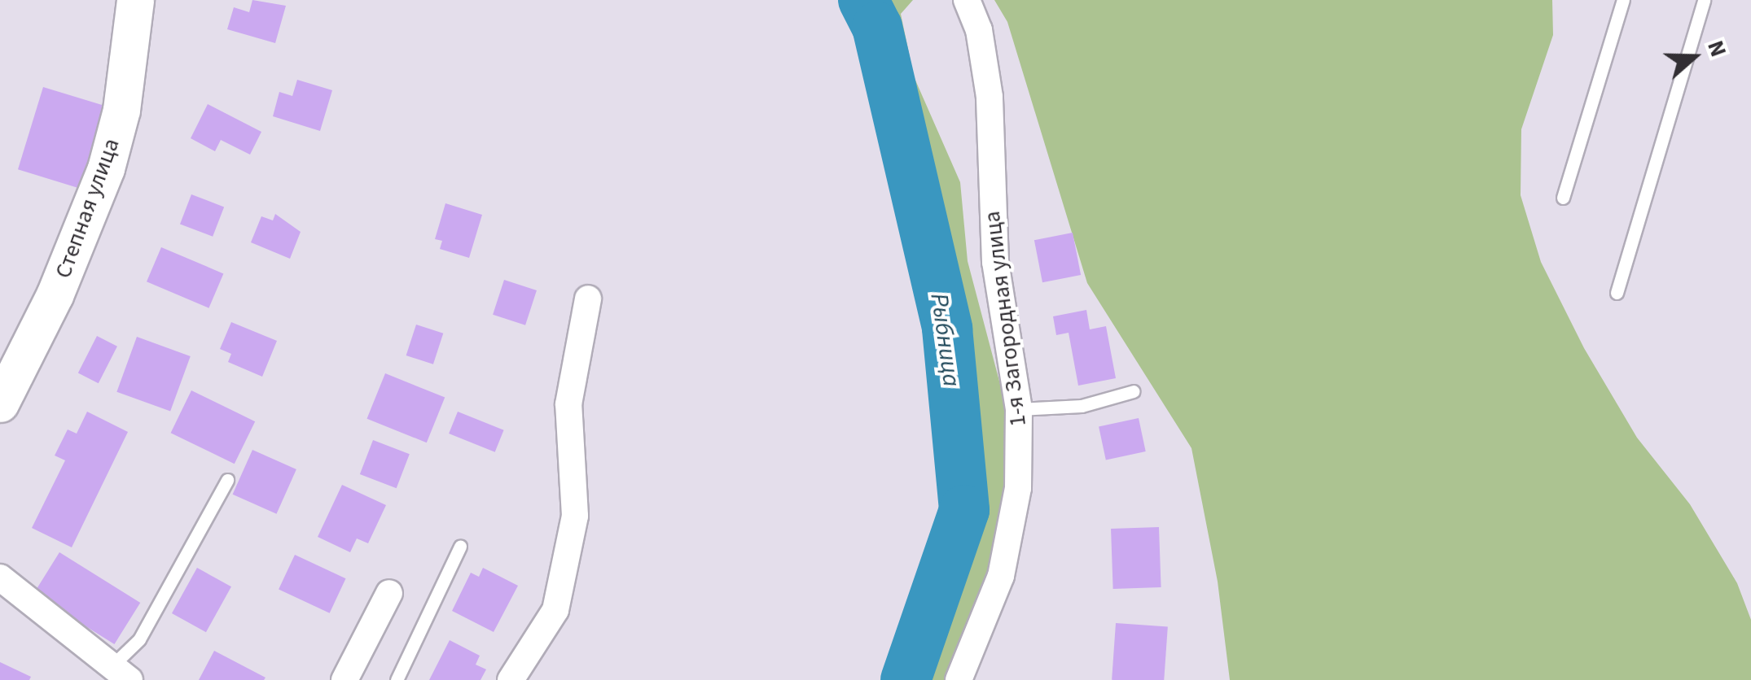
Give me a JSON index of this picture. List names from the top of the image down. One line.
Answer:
{"streets":{"main road":["Степная улица"],"street":["1-я Загородная улица"]},"water":["Рыбница"],"north":"right"}
